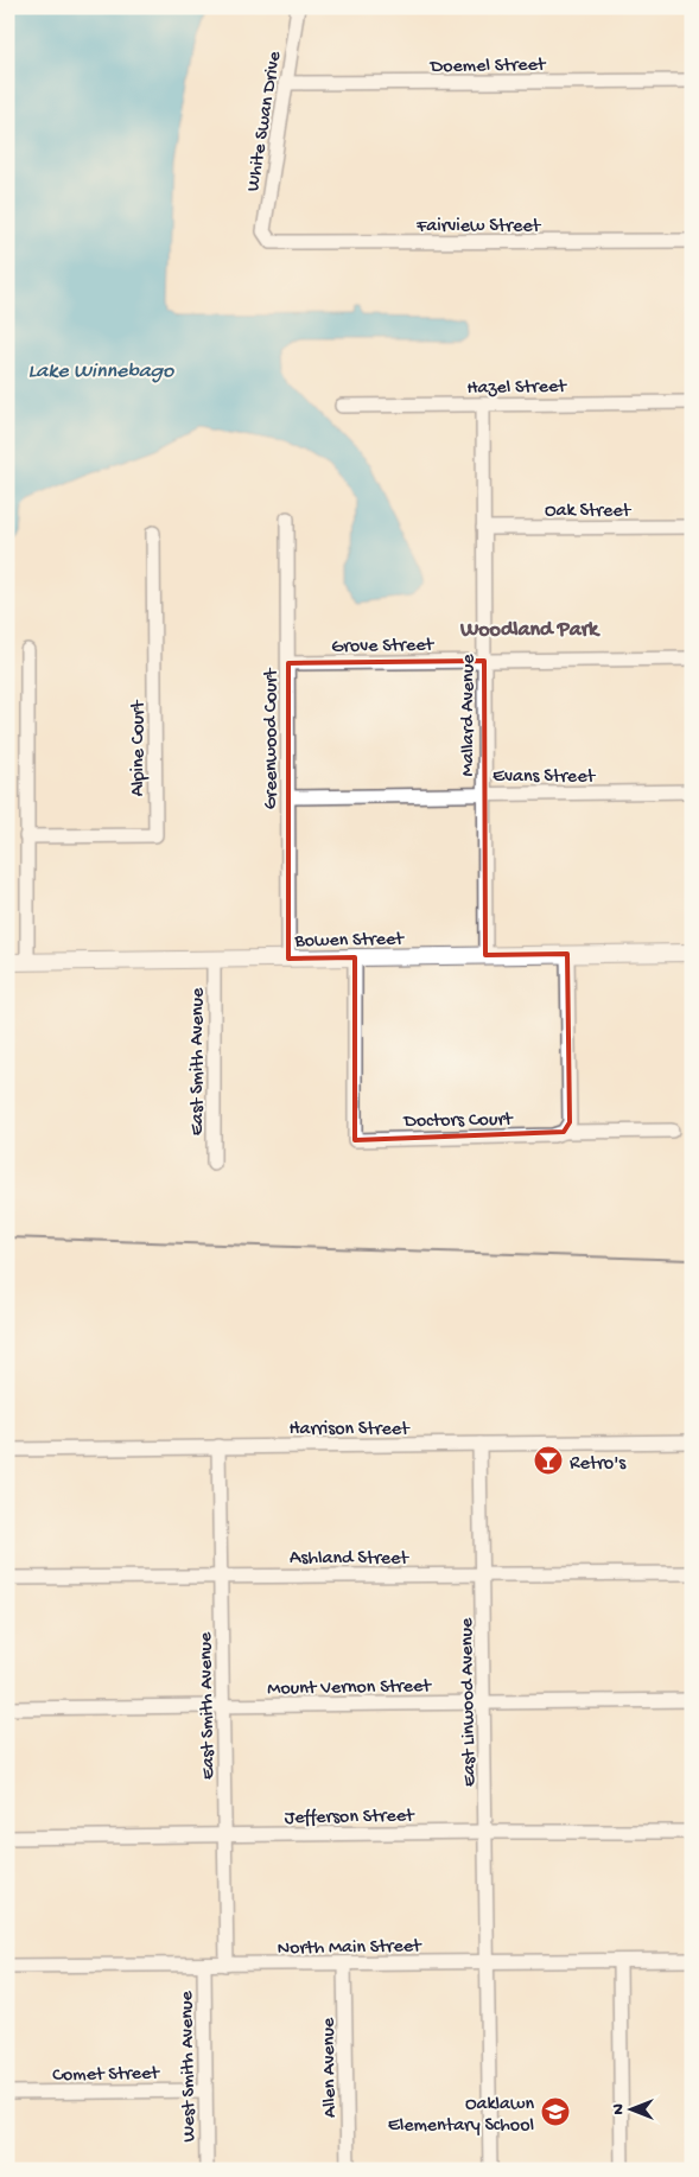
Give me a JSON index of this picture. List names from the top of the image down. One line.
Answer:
{"streets":{"main road":["Bowen Street"],"street":["Doemel Street","White Swan Drive","Fairview Street","Hazel Street","Oak Street","Grove Street","Mallard Avenue","Greenwood Court","Alpine Court","Evans Street","East Smith Avenue","Doctors Court","Harrison Street","Ashland Street","Mount Vernon Street","East Linwood Avenue","Jefferson Street","North Main Street","West Smith Avenue","Allen Avenue","Comet Street"]},"crossings":[["Doemel Street","White Swan Drive"],["White Swan Drive","Fairview Street"],["Hazel Street","Mallard Avenue"],["Oak Street","Mallard Avenue"],["Grove Street","Mallard Avenue"],["Grove Street","Greenwood Court"],["Mallard Avenue","Evans Street"],["Mallard Avenue","Bowen Street"],["Greenwood Court","Evans Street"],["Greenwood Court","Bowen Street"],["Bowen Street","East Smith Avenue"],["Bowen Street","Doctors Court"],["East Smith Avenue","Harrison Street"],["East Smith Avenue","Ashland Street"],["East Smith Avenue","Mount Vernon Street"],["East Smith Avenue","Jefferson Street"],["East Smith Avenue","North Main Street"],["Harrison Street","East Linwood Avenue"],["Ashland Street","East Linwood Avenue"],["Mount Vernon Street","East Linwood Avenue"],["East Linwood Avenue","Jefferson Street"],["East Linwood Avenue","North Main Street"],["North Main Street","West Smith Avenue"],["North Main Street","Allen Avenue"],["West Smith Avenue","Comet Street"]],"districts":["Woodland Park"],"water":["Lake Winnebago"],"places":{"bar":["Retro's"],"school or university":["Oaklawn Elementary School"]},"north":"left"}
